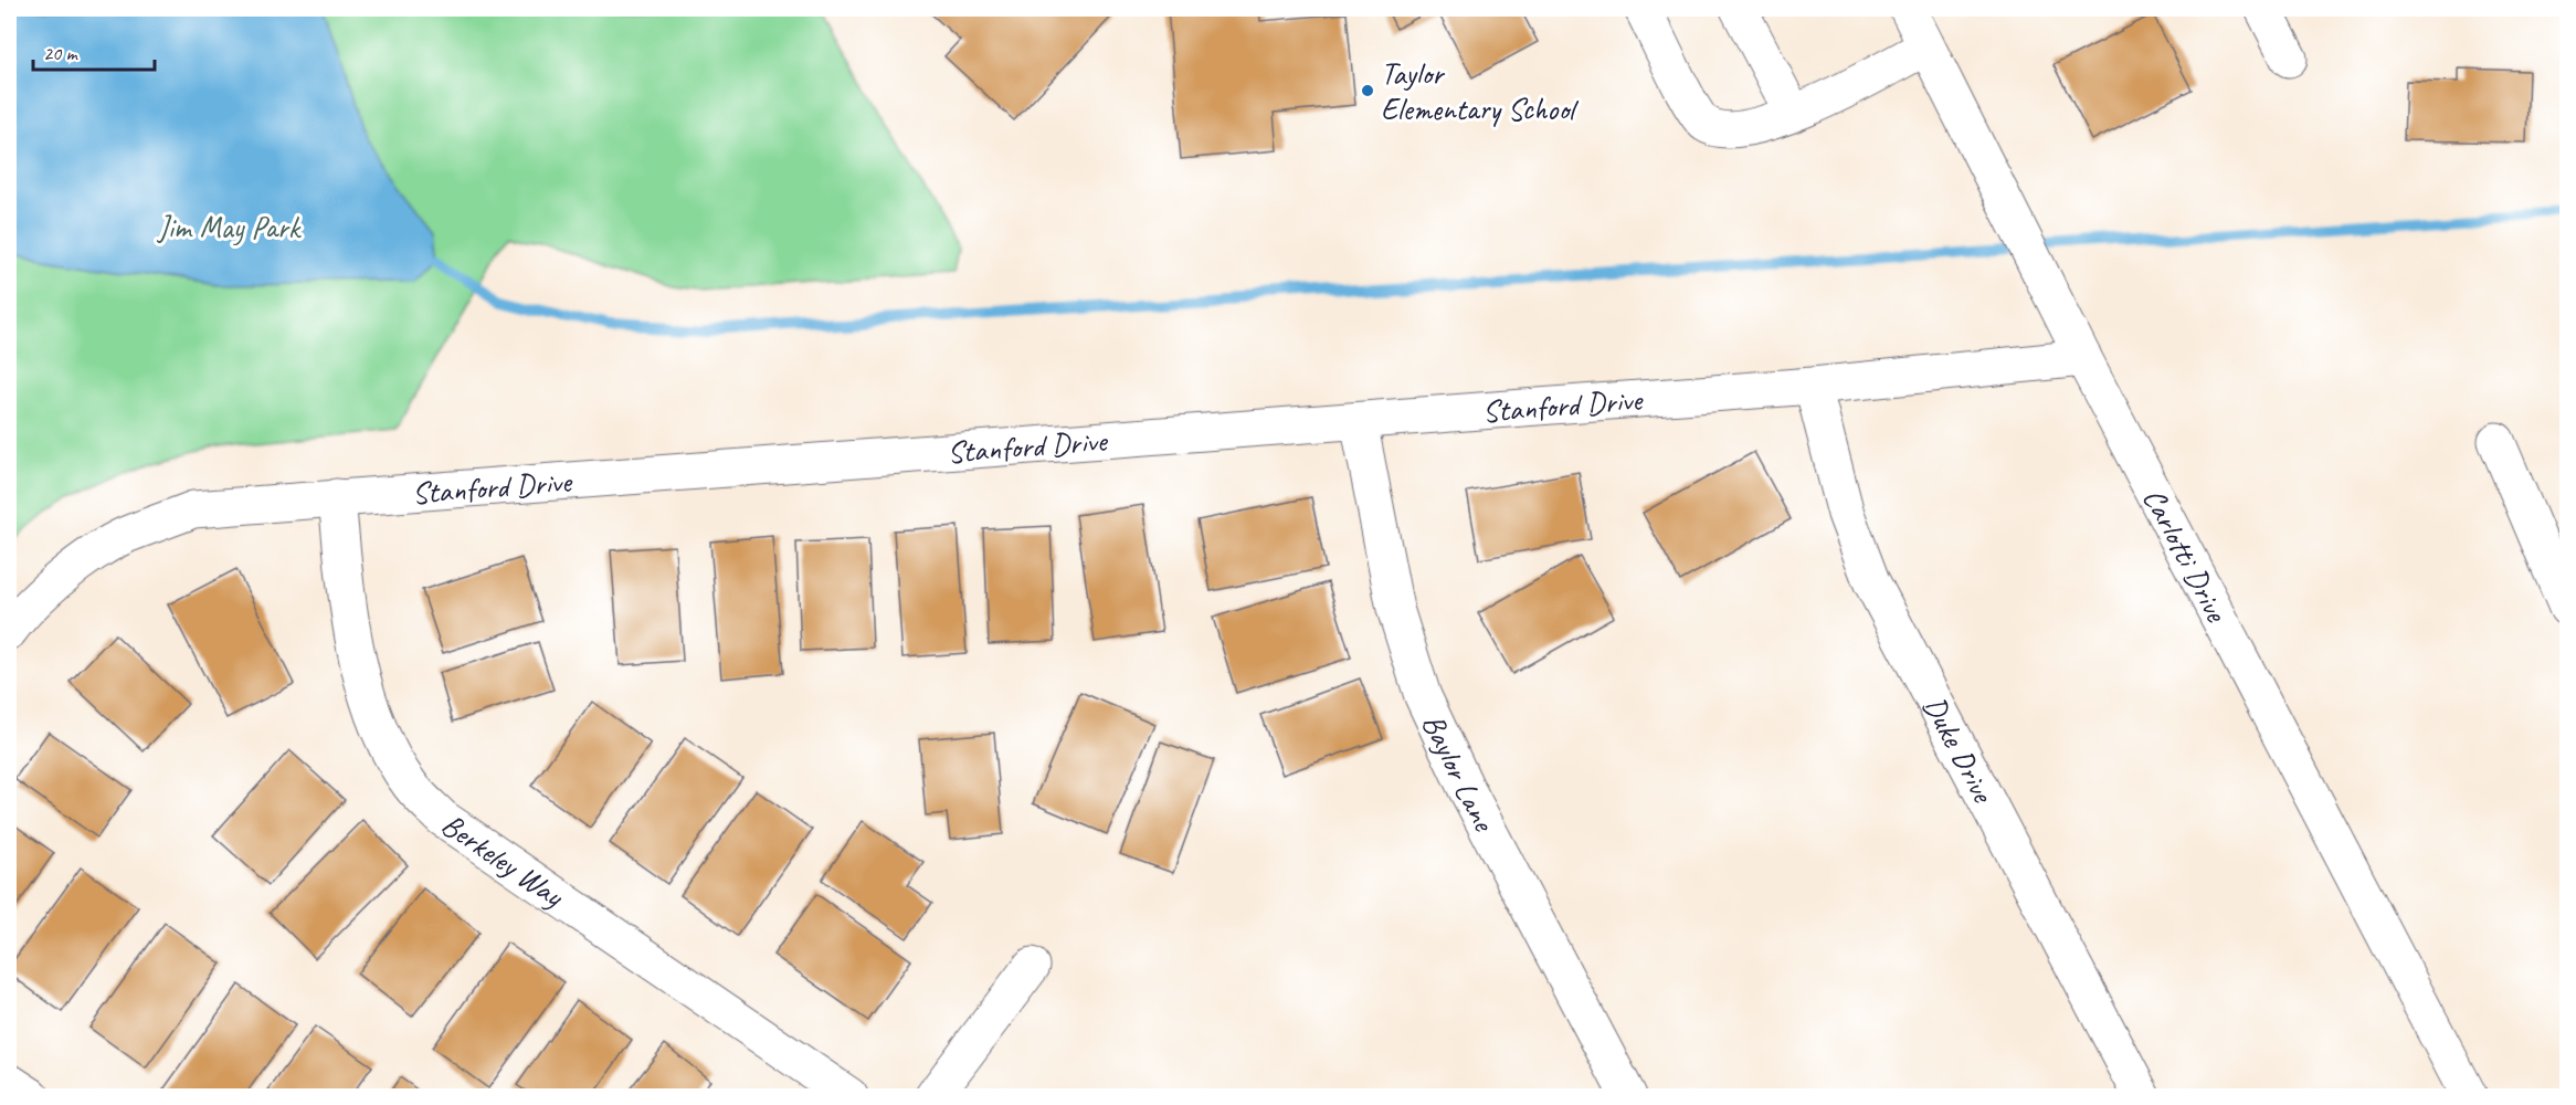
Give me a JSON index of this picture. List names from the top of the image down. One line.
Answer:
{"streets":{"street":["Stanford Drive","Carlotti Drive","Duke Drive","Baylor Lane","Berkeley Way"]},"crossings":[["Stanford Drive","Carlotti Drive"],["Stanford Drive","Duke Drive"],["Stanford Drive","Baylor Lane"],["Stanford Drive","Berkeley Way"]],"parks":["Jim May Park"],"places":["Taylor Elementary School"],"scale_bar":"20 m"}
